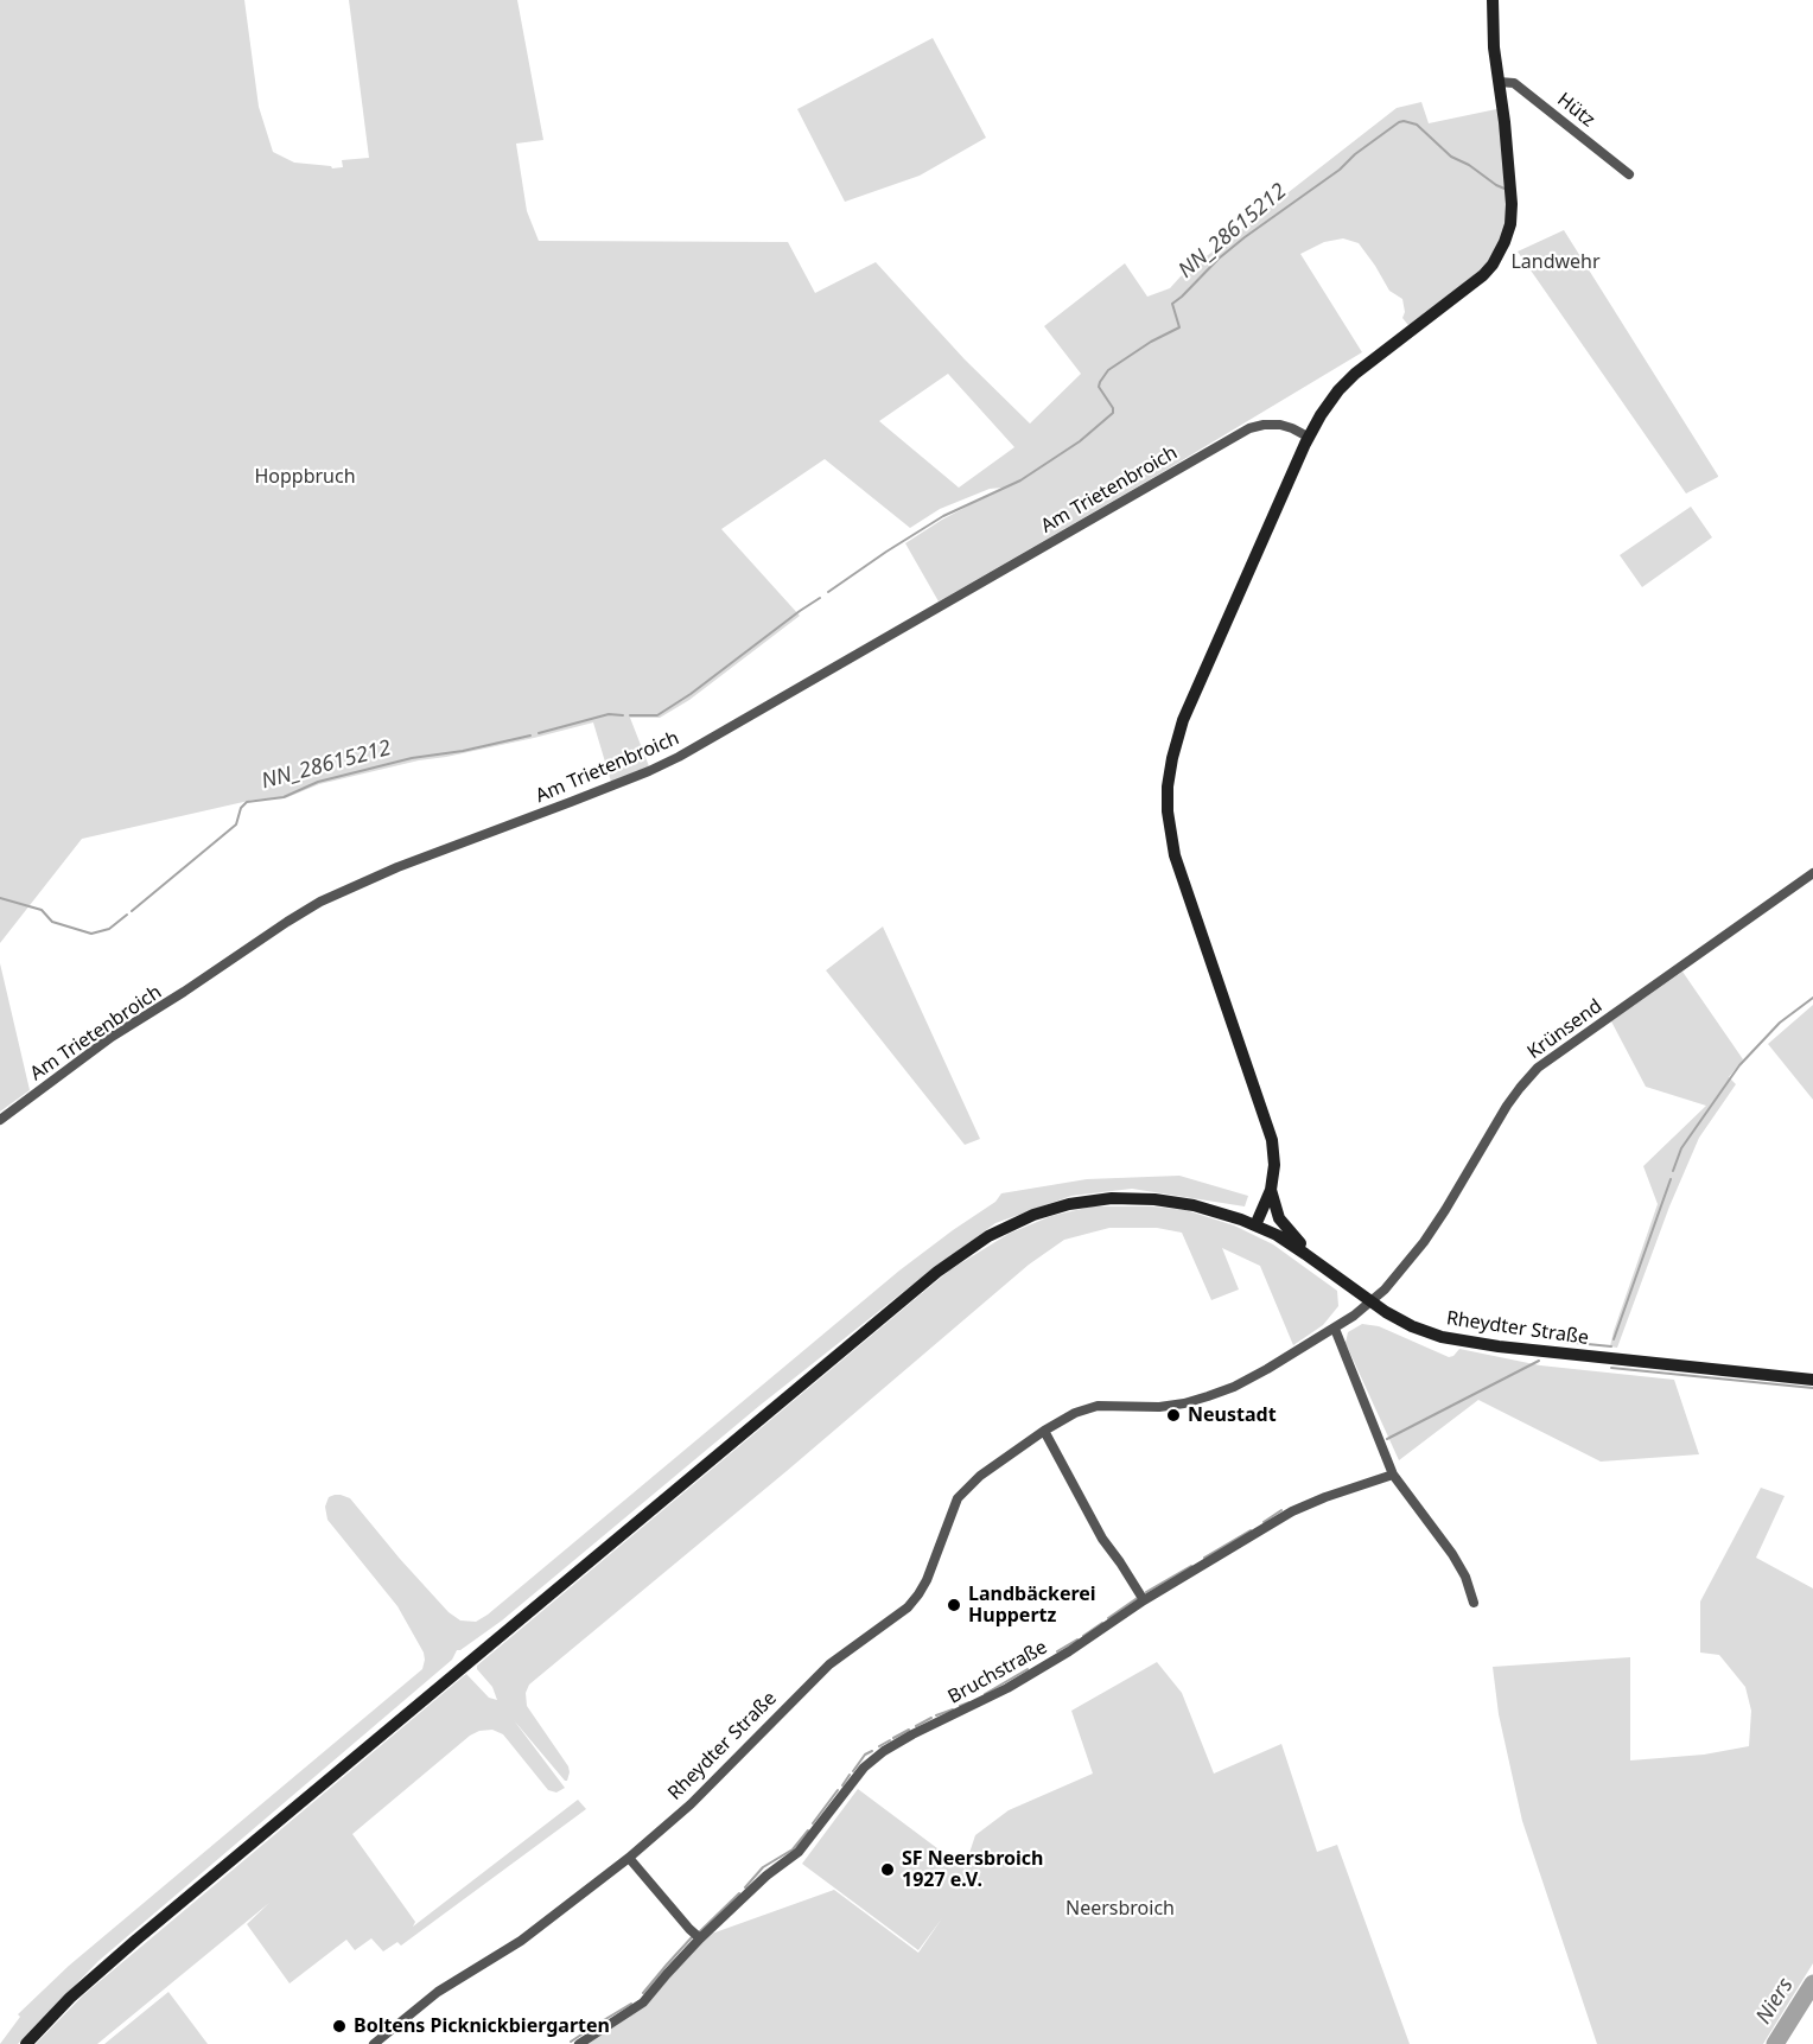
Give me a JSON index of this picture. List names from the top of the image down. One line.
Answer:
{"streets":{"main road":["Rheydter Straße"],"street":["Hütz","Am Trietenbroich","Krünsend","Bruchstraße"]},"crossings":[["Krünsend","Rheydter Straße"]],"water":["NN_28615212","Niers"],"parks":["Landwehr","Hoppbruch","Neersbroich"],"places":["Neustadt","Landbäckerei Huppertz","SF Neersbroich 1927 e.V.","Boltens Picknickbiergarten"]}
